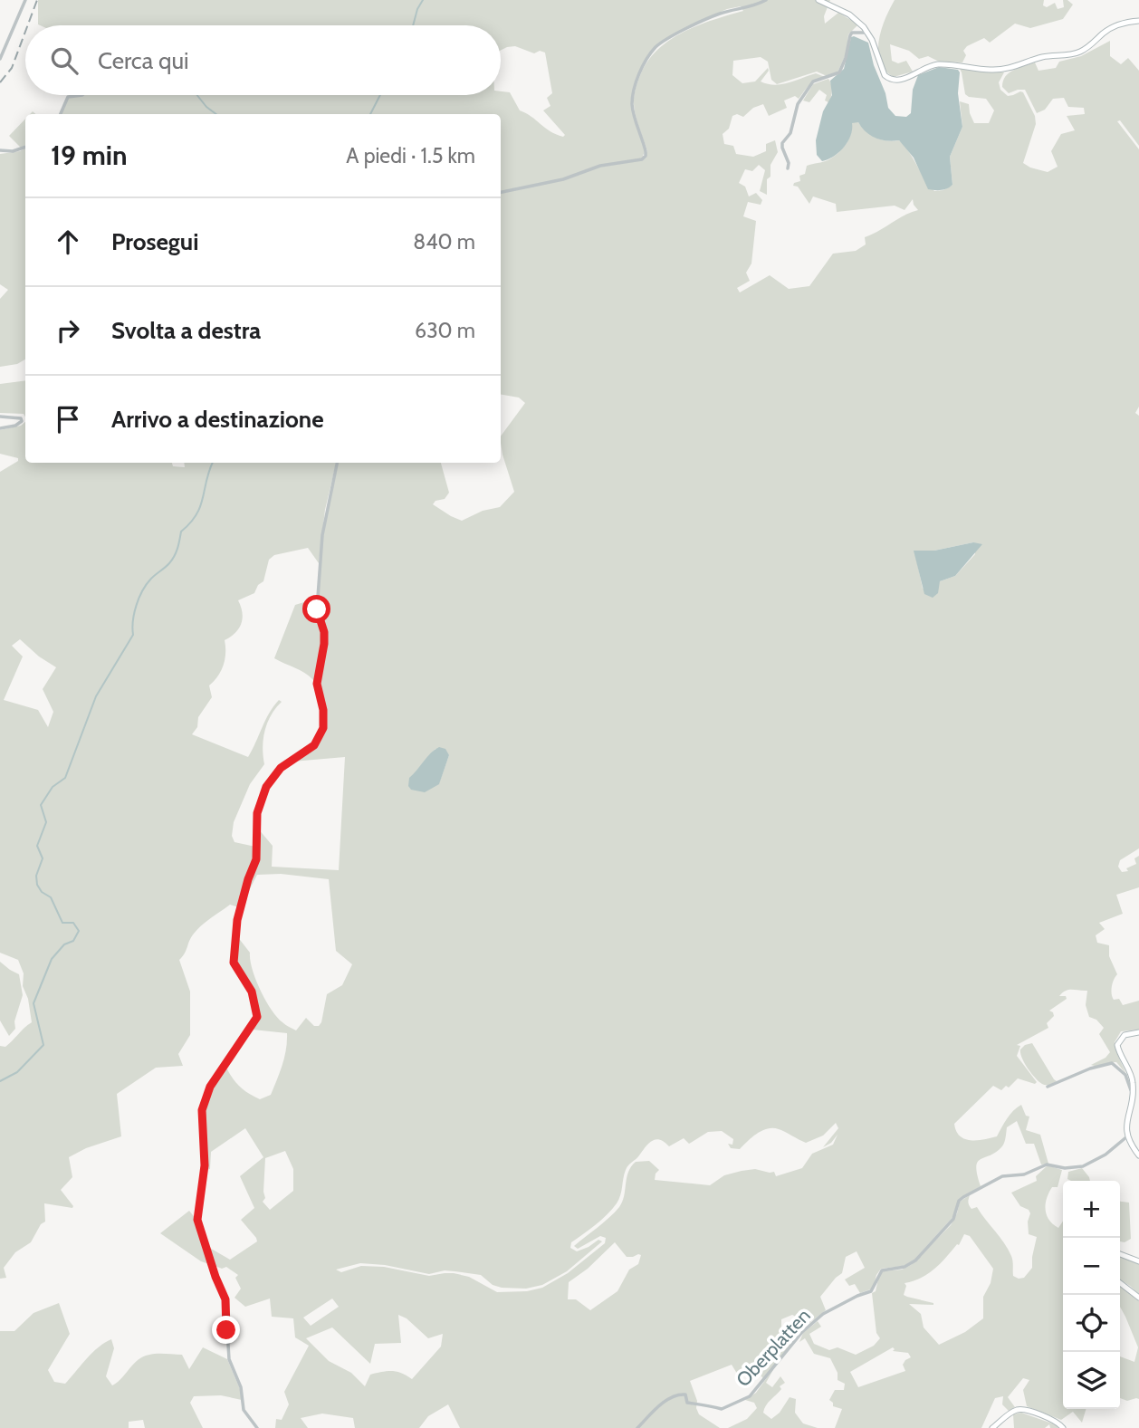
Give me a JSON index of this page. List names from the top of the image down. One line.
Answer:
{"streets":{"street":["Oberplatten"]},"page":{"search":"Cerca qui","heading":["19 min","A piedi · 1.5 km"],"list":[["Prosegui","840 m"],["Svolta a destra","630 m"],"Arrivo a destinazione"],"map_buttons":["+","−"]}}
